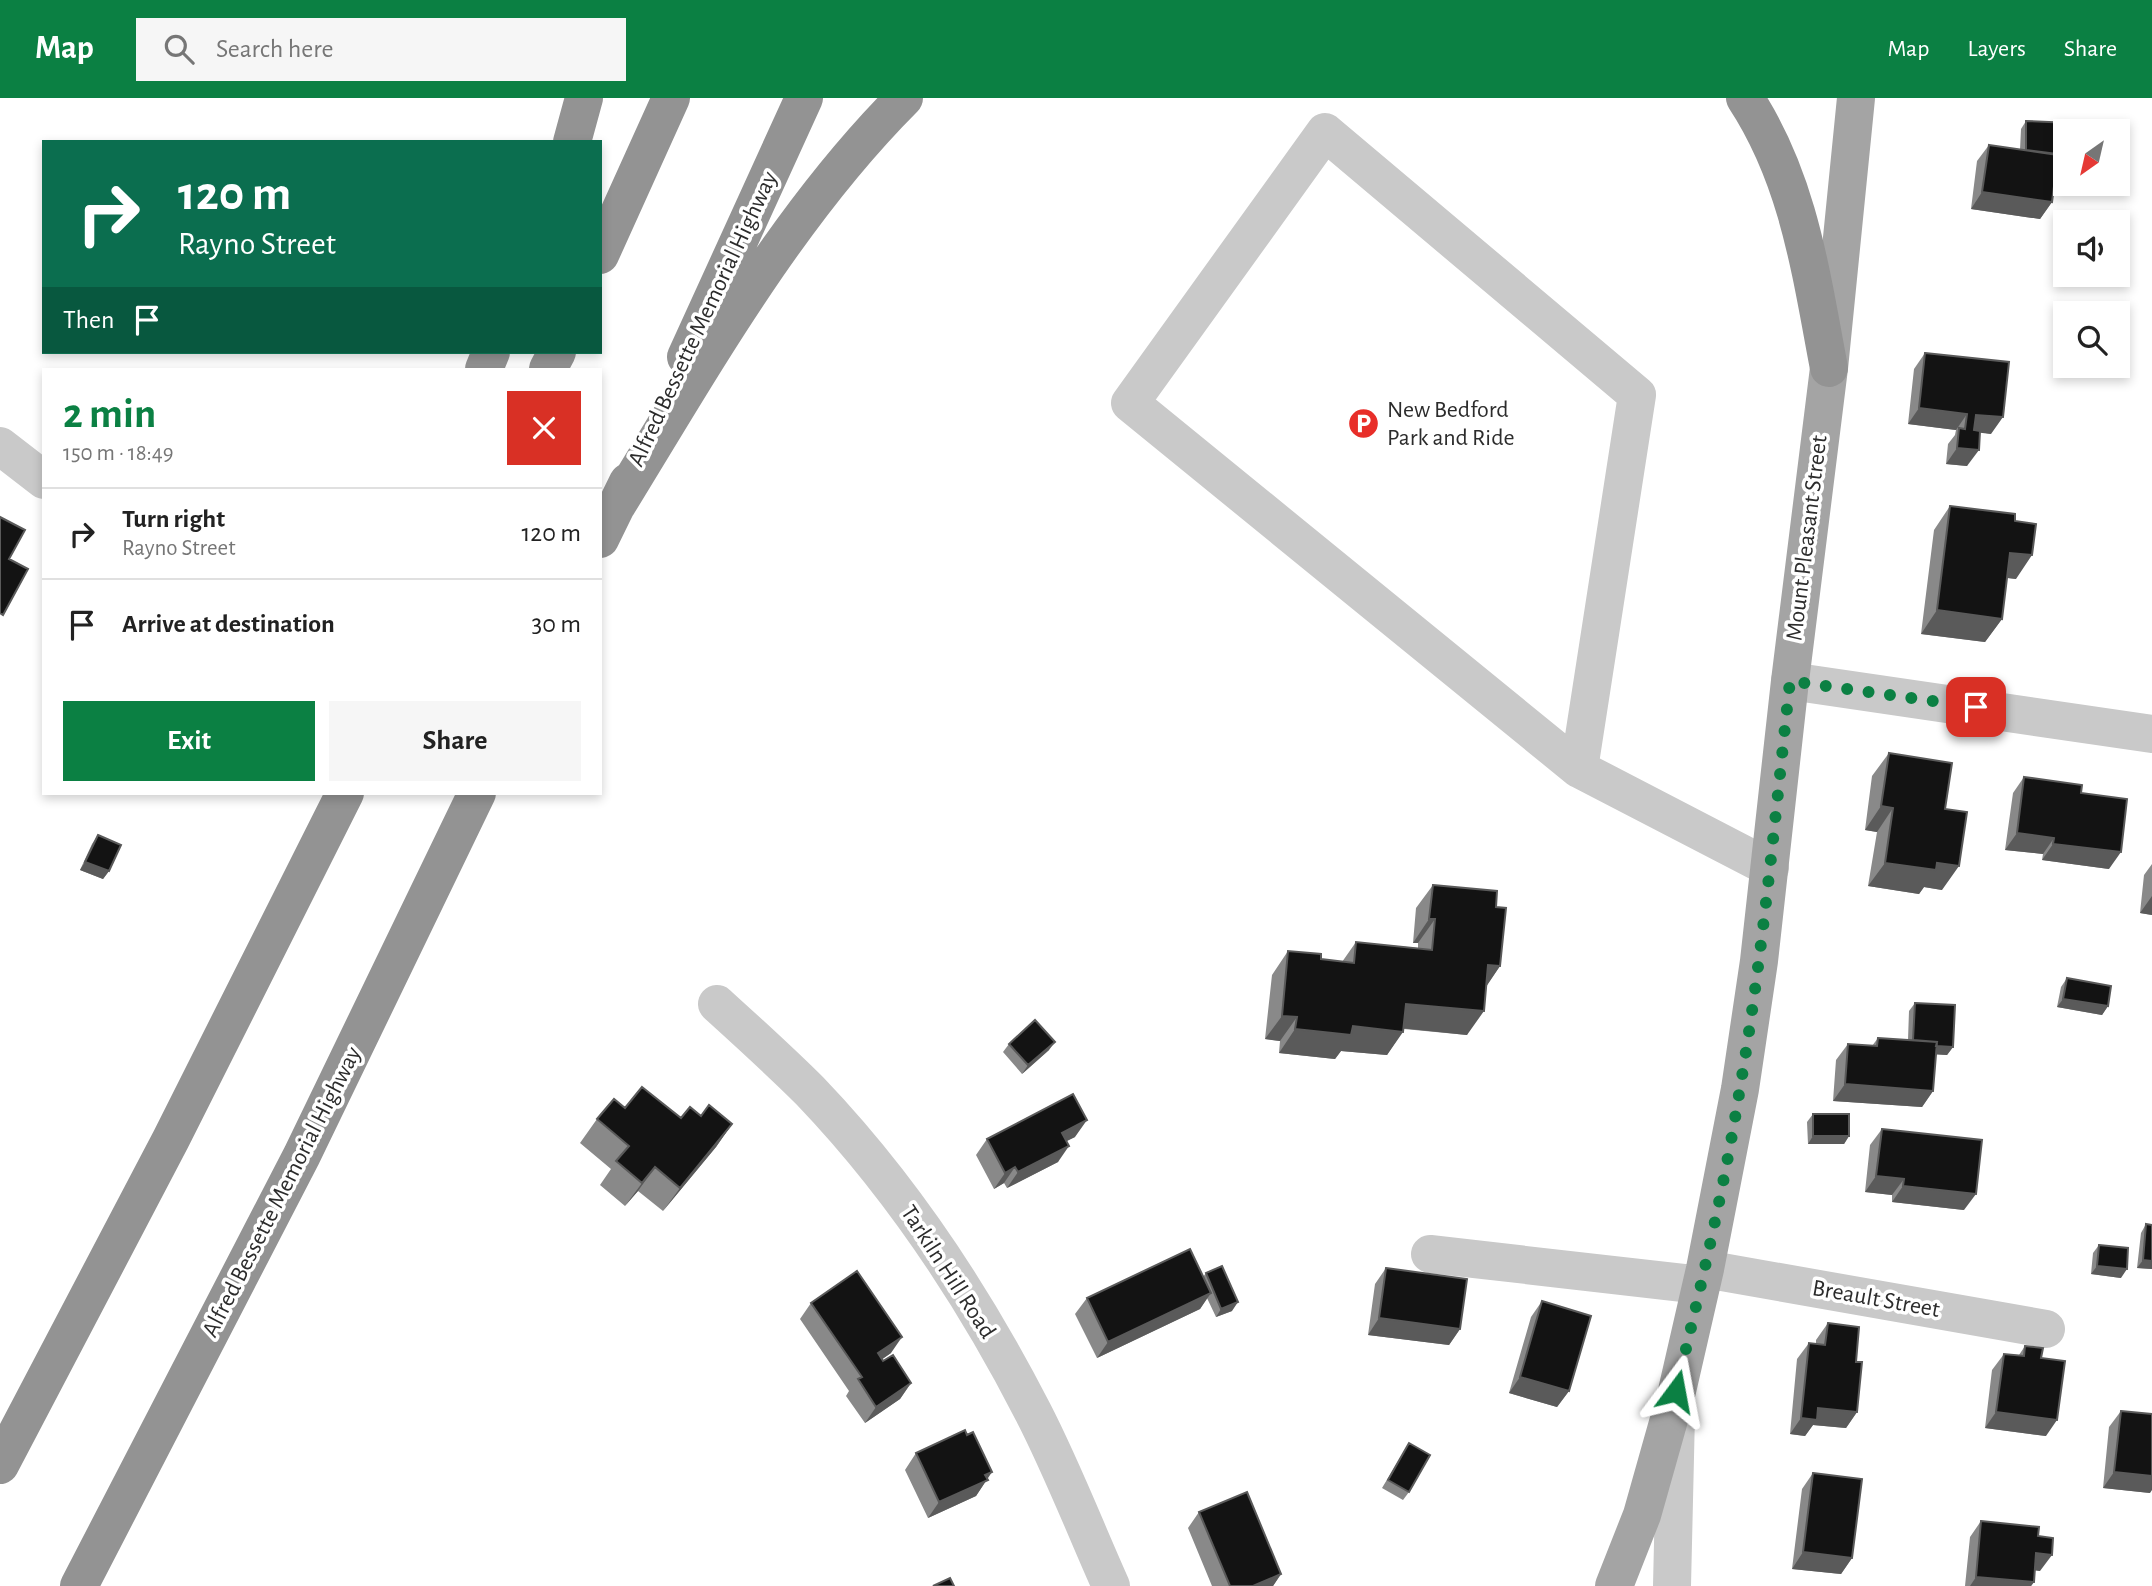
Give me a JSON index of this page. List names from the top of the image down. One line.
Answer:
{"streets":{"highway":["Alfred Bessette Memorial Highway"],"main road":["Mount Pleasant Street"],"street":["Tarkiln Hill Road","Breault Street"]},"crossings":[["Mount Pleasant Street","Breault Street"]],"places":{"parking":["New Bedford Park and Ride"]},"north":"bottom left","page":{"header":"Map","search":"Search here","nav":["Map","Layers","Share"],"turn":["120 m","Rayno Street"],"then":"Then","heading":["2 min","150 m · 18:49"],"list":[{"name":"Turn right","note":"Rayno Street","value":"120 m"},{"name":"Arrive at destination","value":"30 m"}],"buttons":["Exit","Share"]}}
